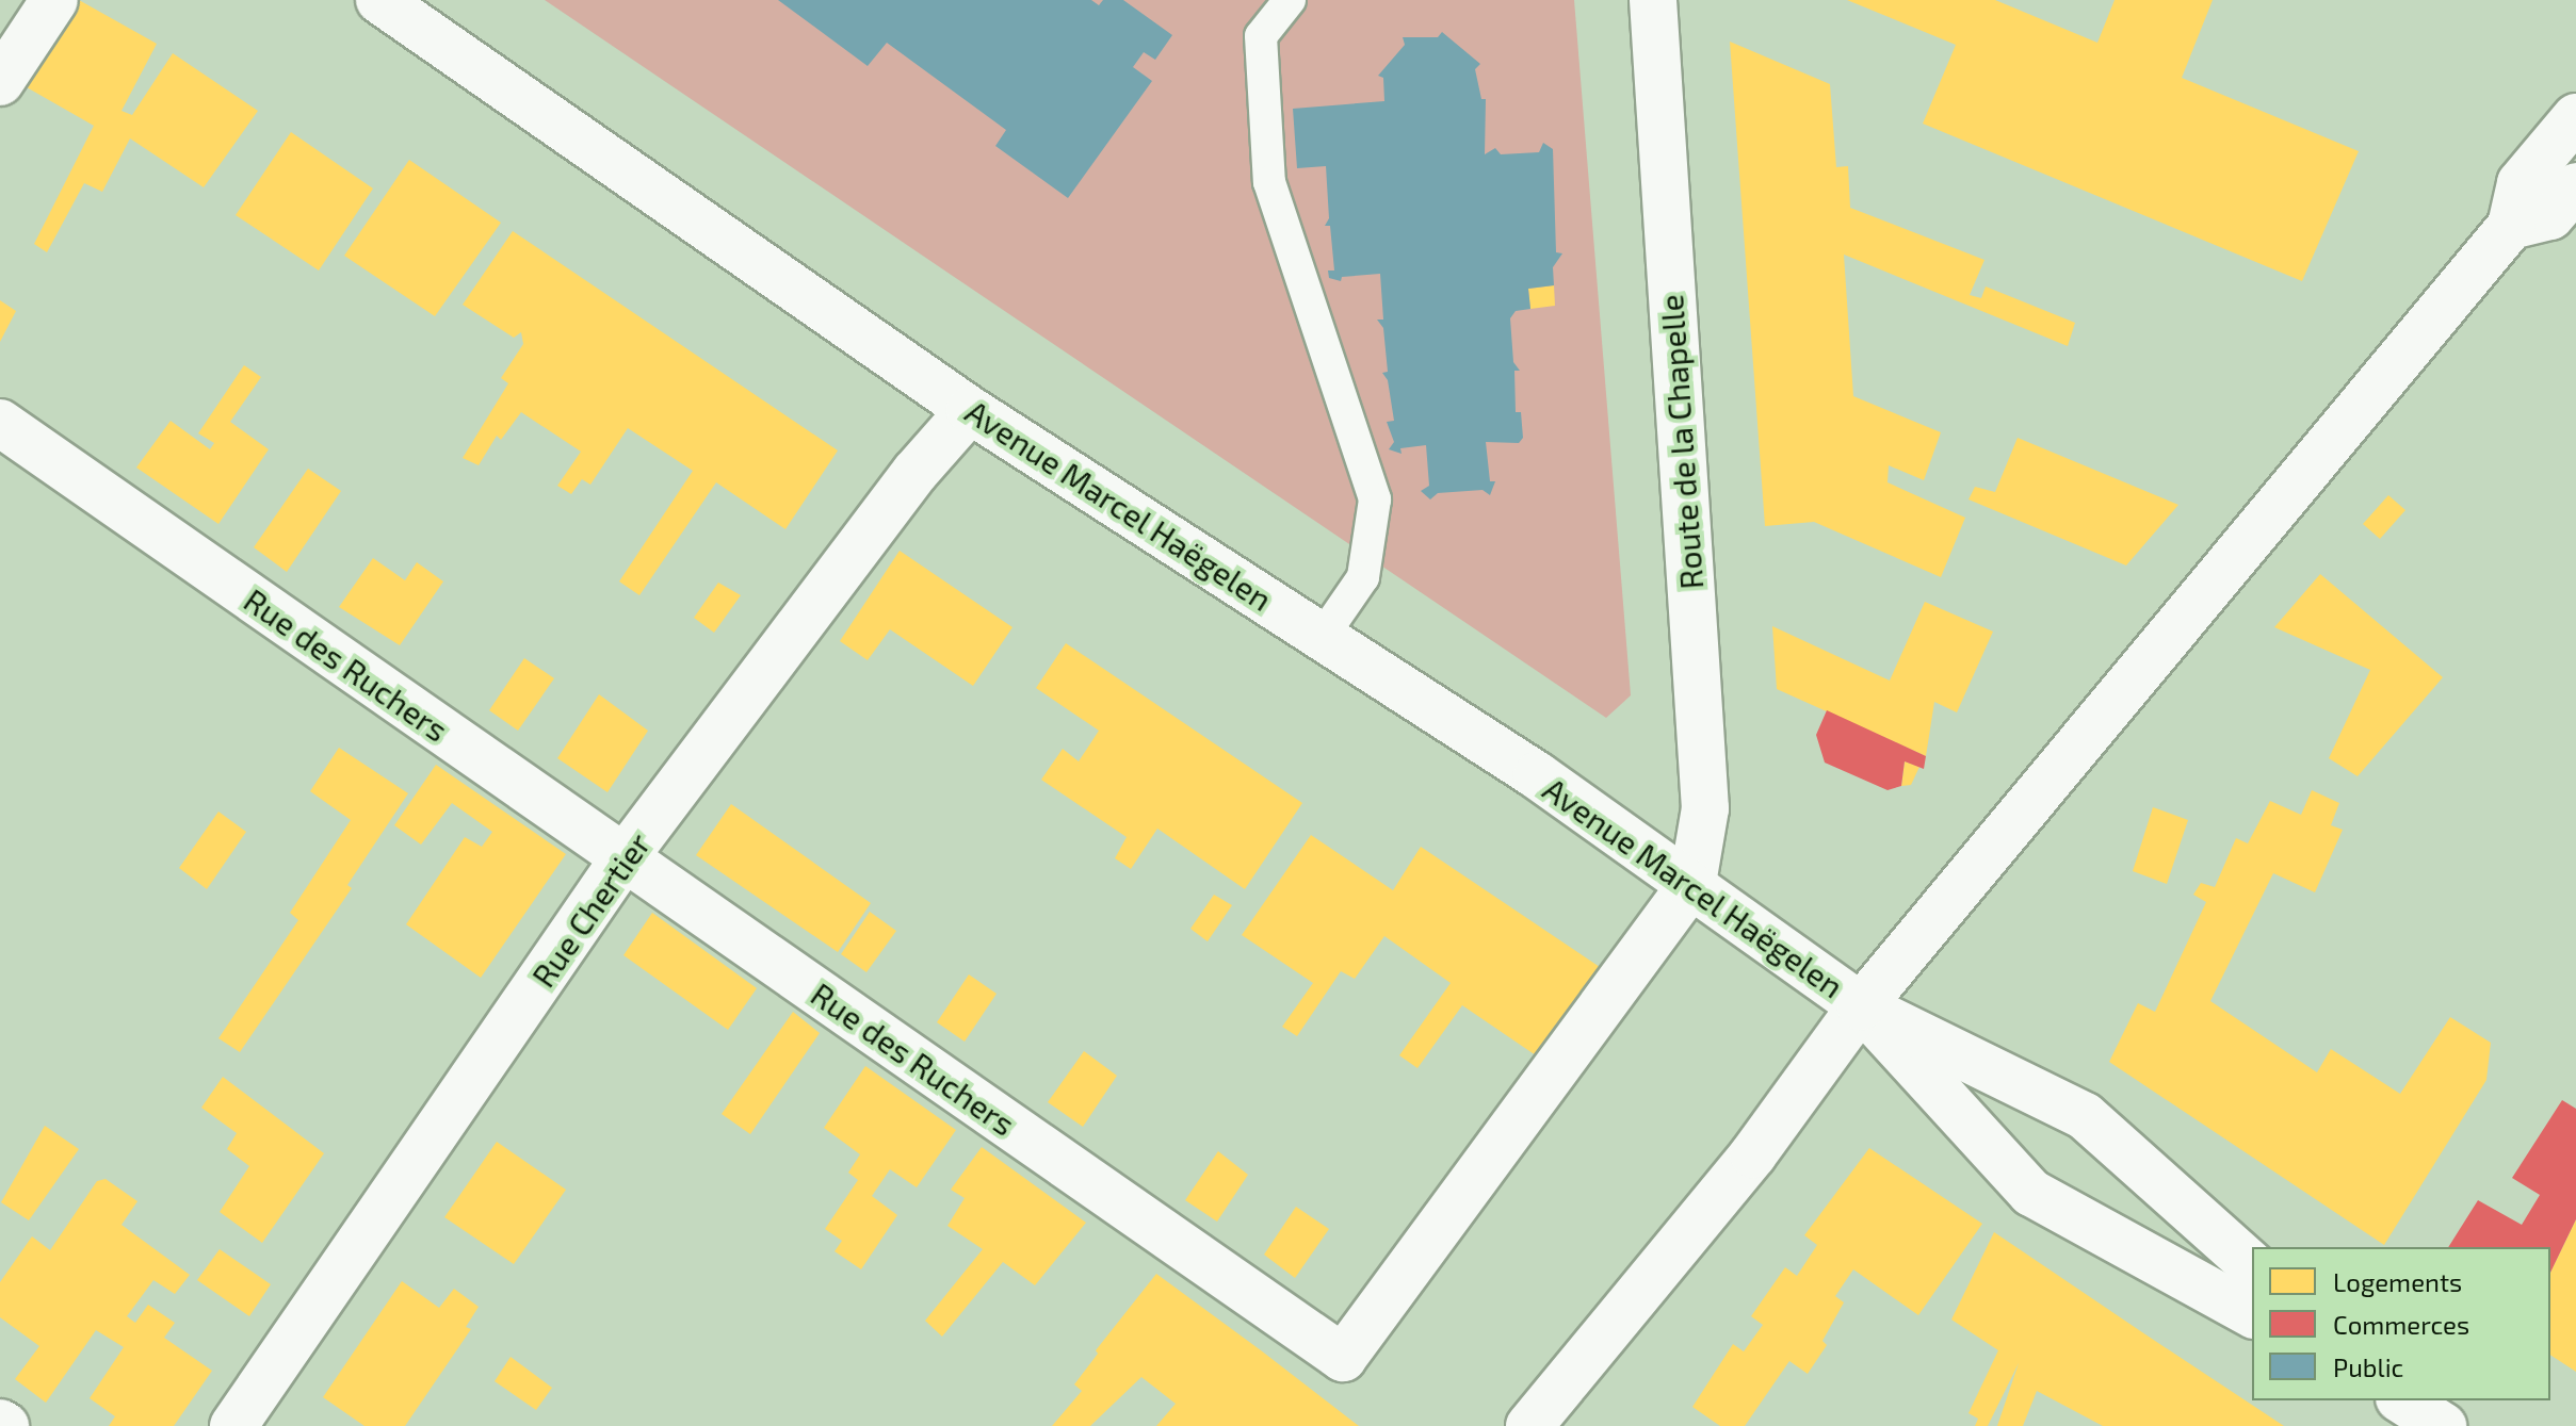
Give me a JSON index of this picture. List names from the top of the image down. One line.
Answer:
{"streets":{"main road":["Route de la Chapelle","Avenue Marcel Haëgelen","Rue des Ruchers","Rue Chertier"]},"crossings":[["Route de la Chapelle","Avenue Marcel Haëgelen"],["Route de la Chapelle","Rue des Ruchers"],["Avenue Marcel Haëgelen","Rue des Ruchers"],["Avenue Marcel Haëgelen","Rue Chertier"],["Rue des Ruchers","Rue Chertier"]],"legend":["Logements","Commerces","Public"]}
